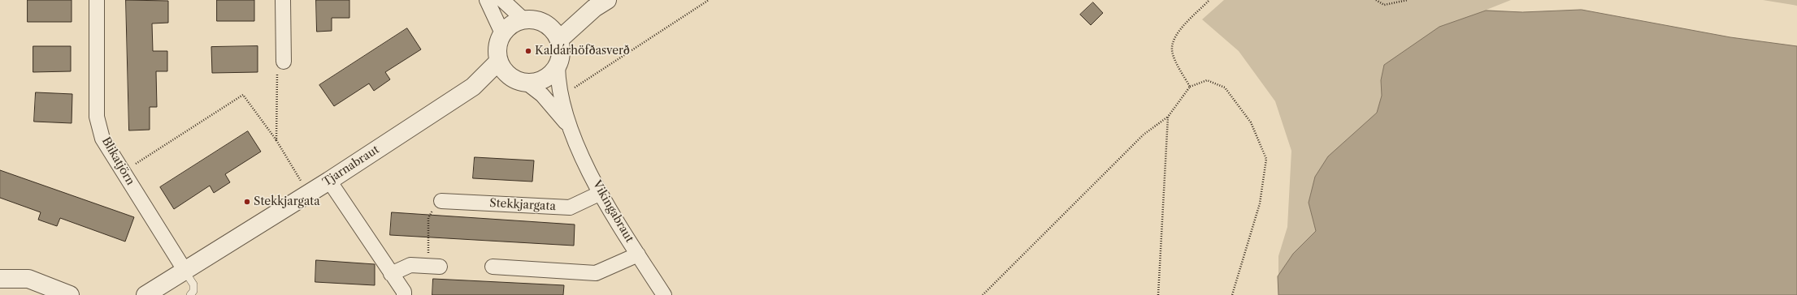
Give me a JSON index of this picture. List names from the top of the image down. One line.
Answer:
{"streets":{"street":["Blikatjörn","Tjarnabraut","Stekkjargata","Vikingabraut"]},"crossings":[["Blikatjörn","Tjarnabraut"],["Tjarnabraut","Vikingabraut"],["Stekkjargata","Vikingabraut"]],"places":["Kaldárhöfðasverð","Stekkjargata"]}
